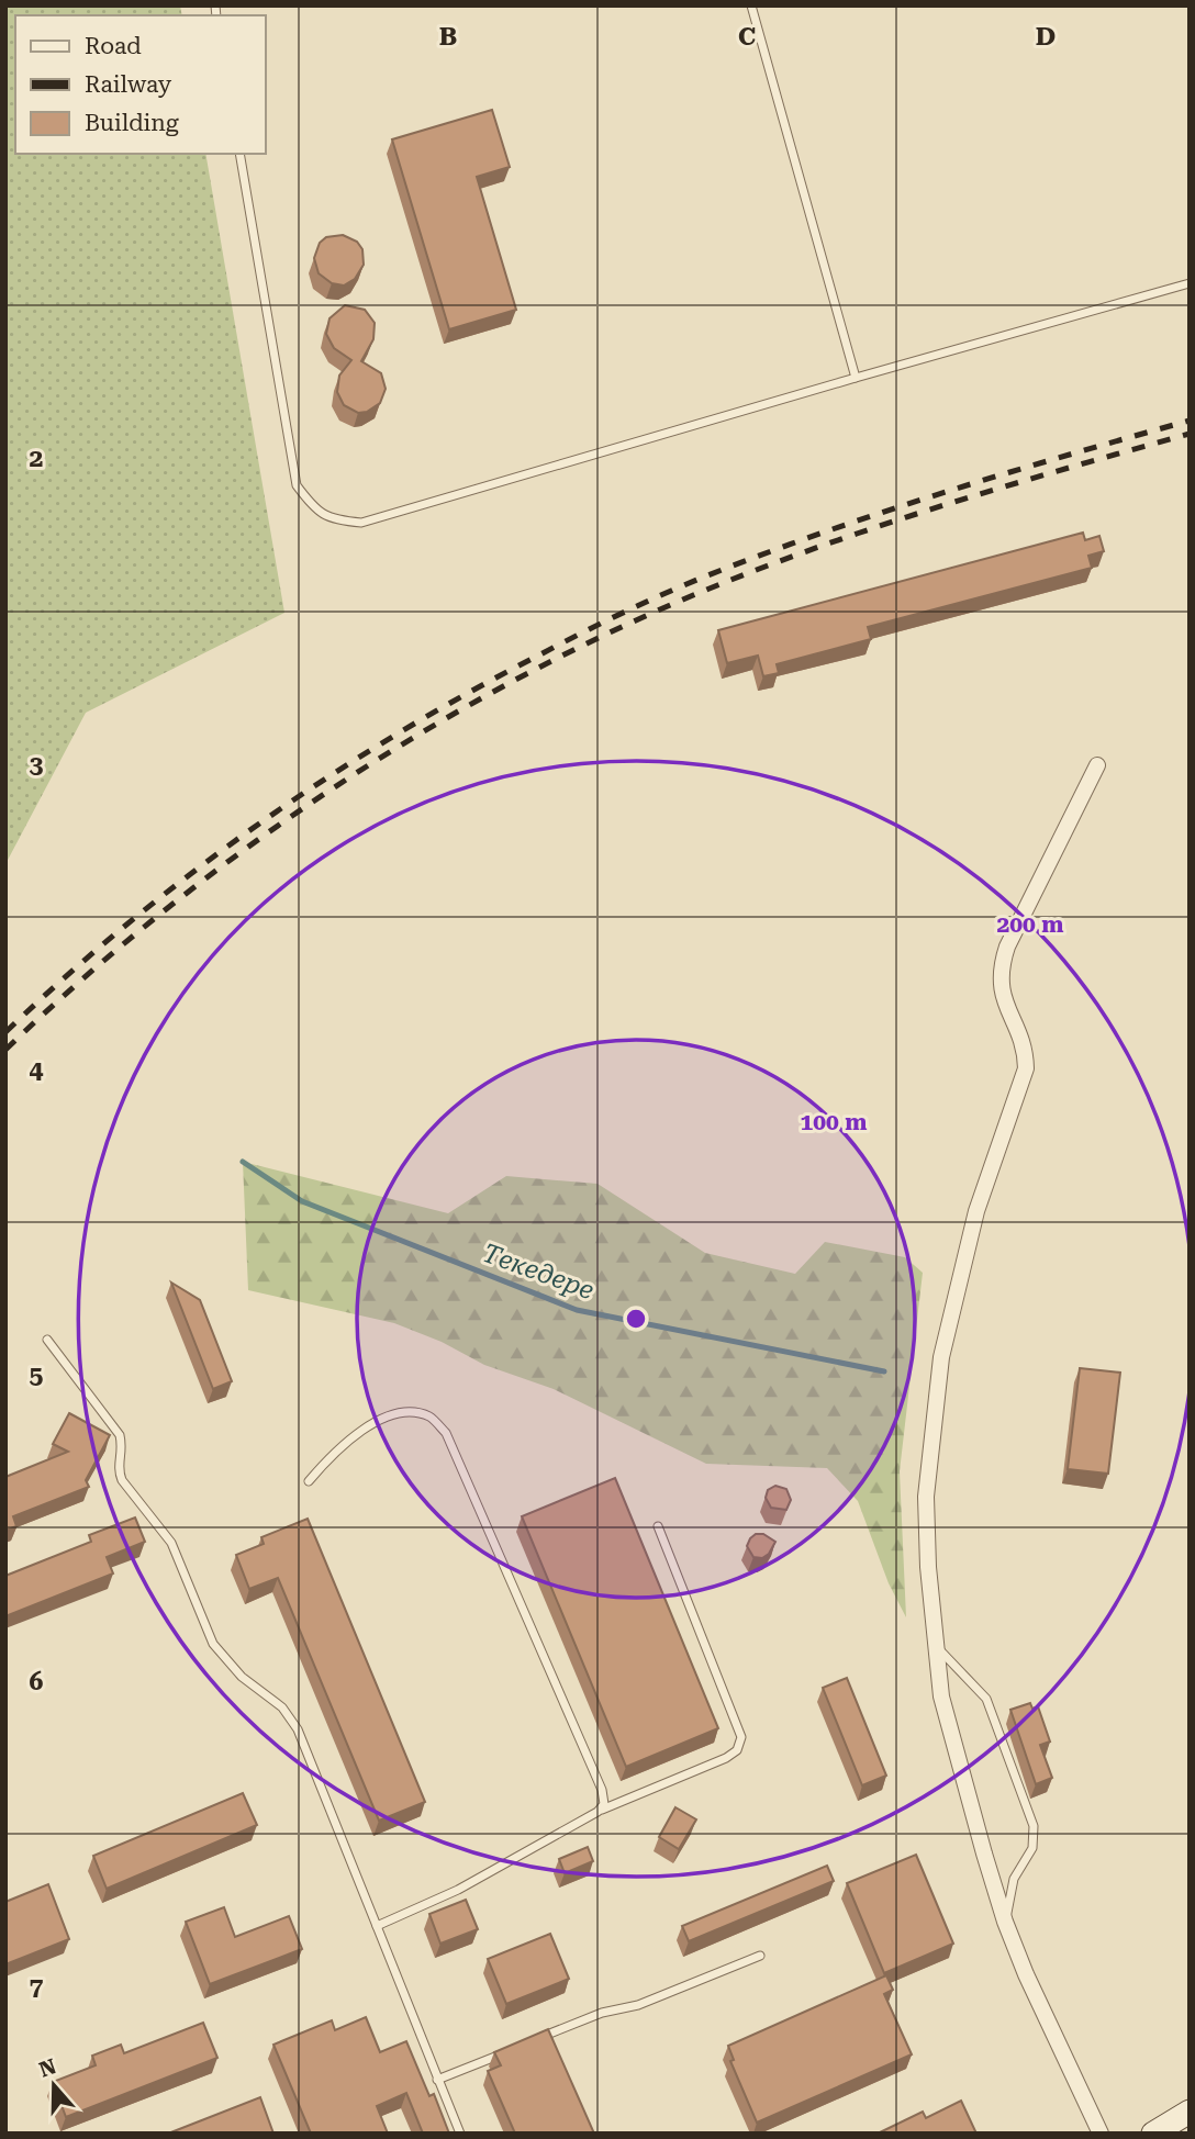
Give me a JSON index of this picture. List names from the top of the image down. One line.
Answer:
{"water":["Текедере"],"legend":["Road","Railway","Building"],"north":"top","grid":{"columns":["B","C","D"],"rows":["2","3","4","5","6","7"]},"rings":["200 m","100 m"]}
